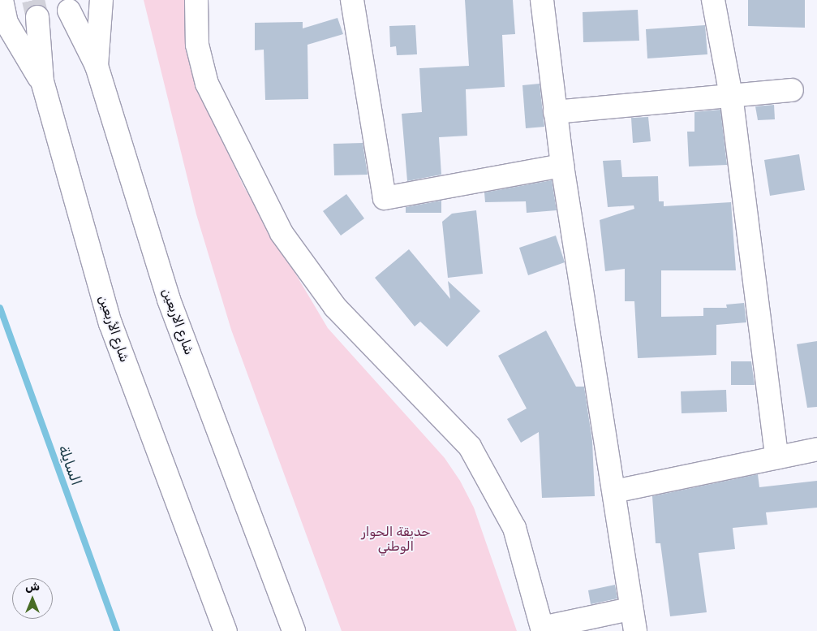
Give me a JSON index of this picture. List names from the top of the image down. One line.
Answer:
{"streets":{"street":["شارع الاربعين","شارع الأربعين"]},"water":["السايلة"],"parks":["حديقة الحوار الوطني"],"north":"top"}
